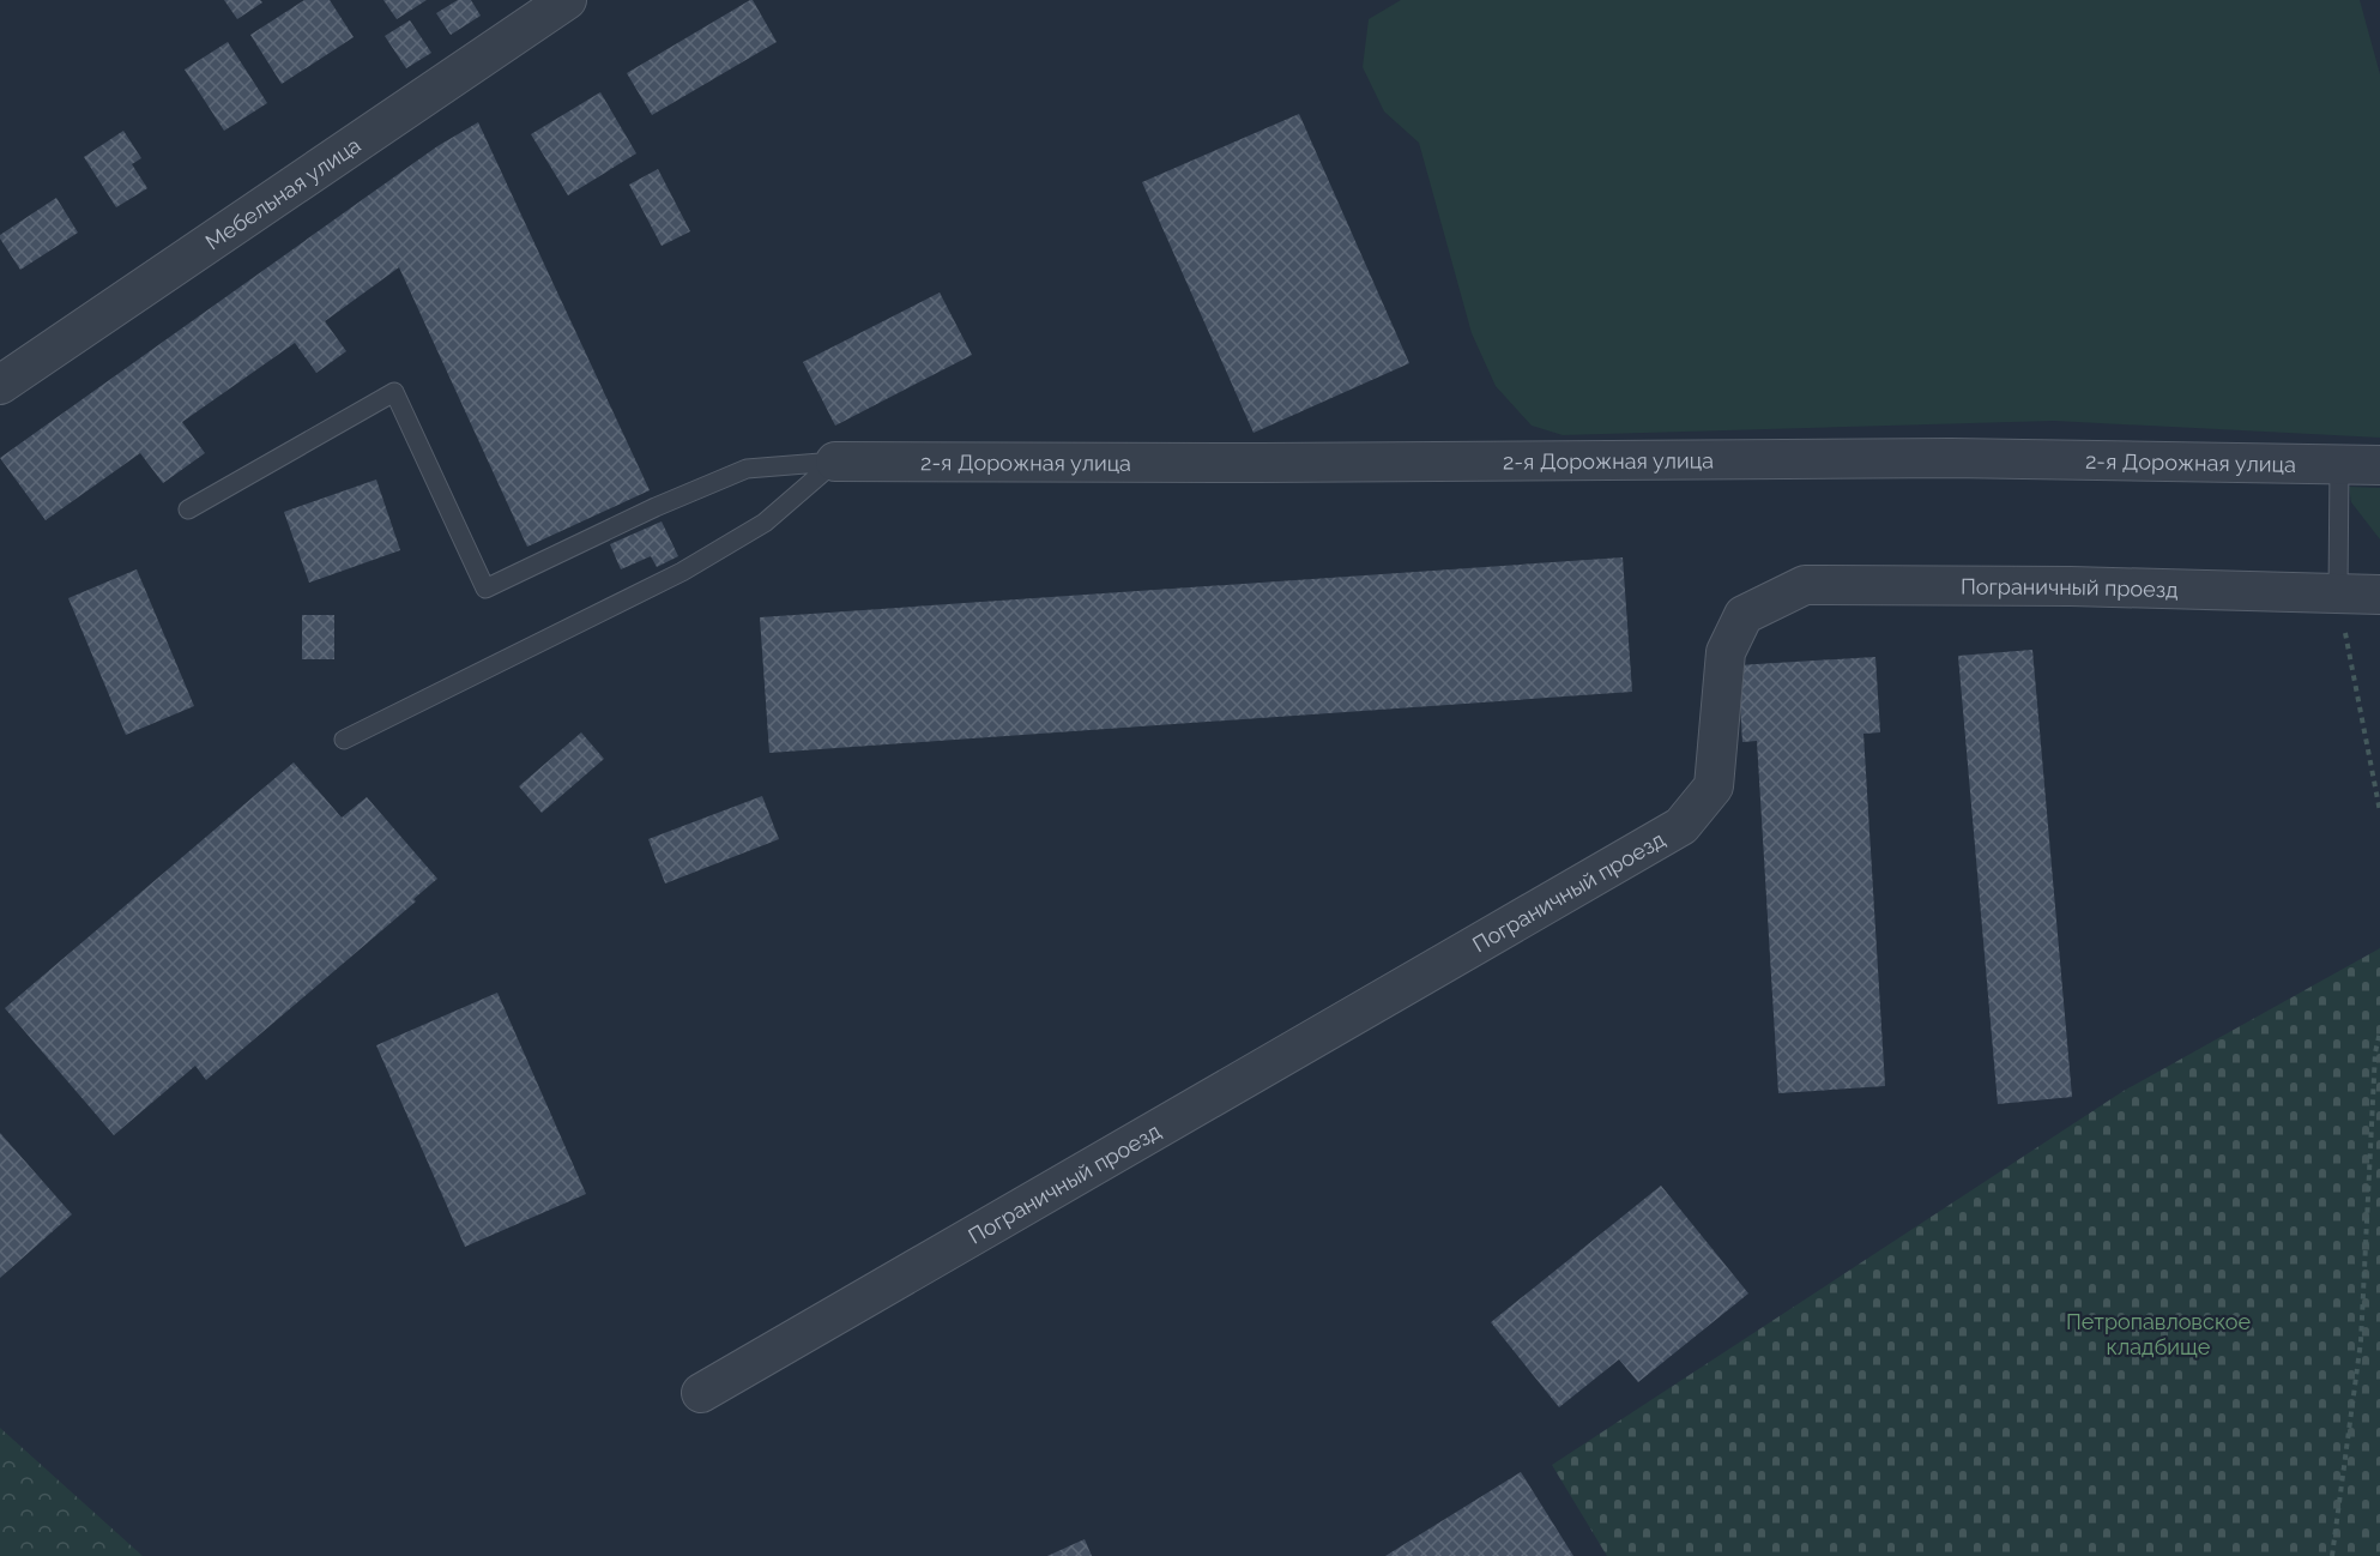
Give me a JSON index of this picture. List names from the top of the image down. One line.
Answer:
{"streets":{"street":["Мебельная улица","2-я Дорожная улица","Пограничный проезд"]},"parks":["Петропавловское кладбище"]}
